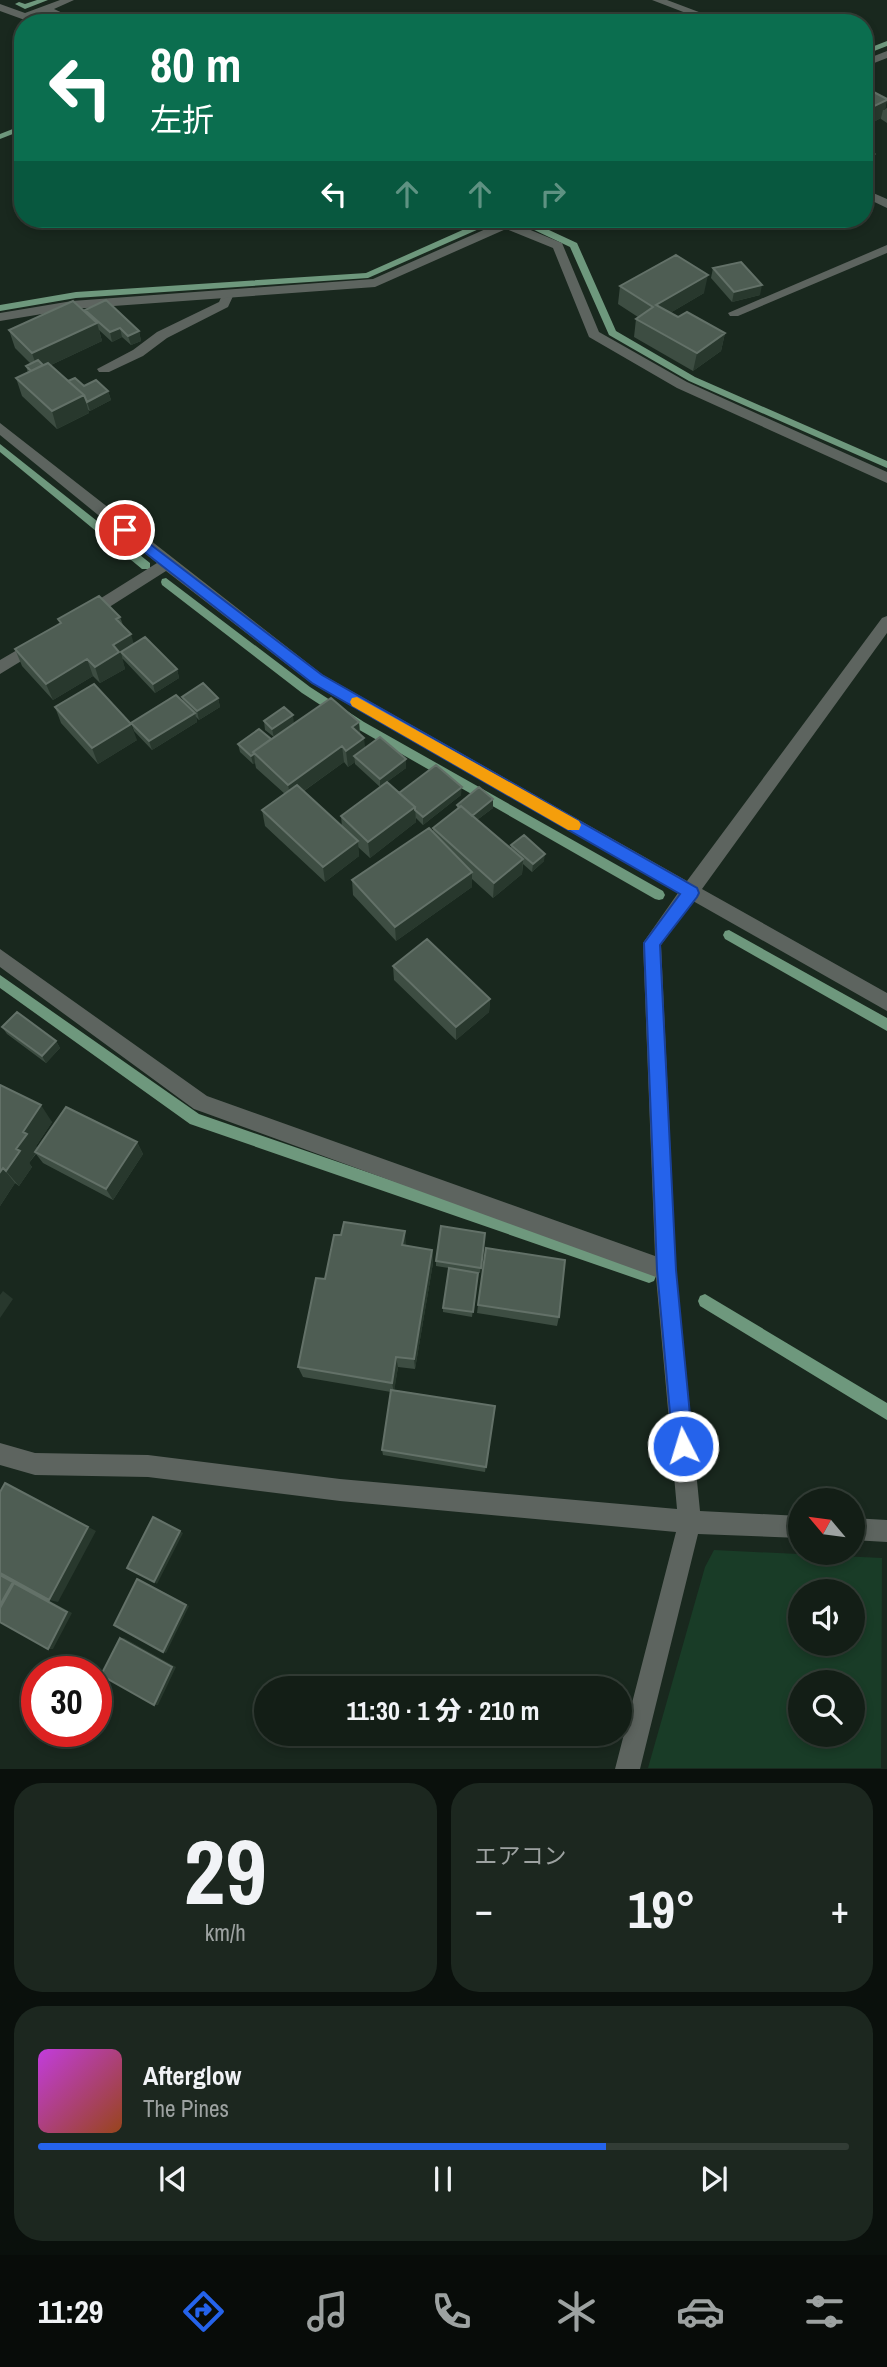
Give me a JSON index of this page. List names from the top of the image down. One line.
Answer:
{"north":"top left","page":{"turn":["80 m","左折"],"limit":"30","trip":"11:30 · 1 分 · 210 m","tile":[["29","km/h"],"エアコン"],"heat":["−","19°","+"],"song":["Afterglow","The Pines"],"tabs":"11:29"}}
